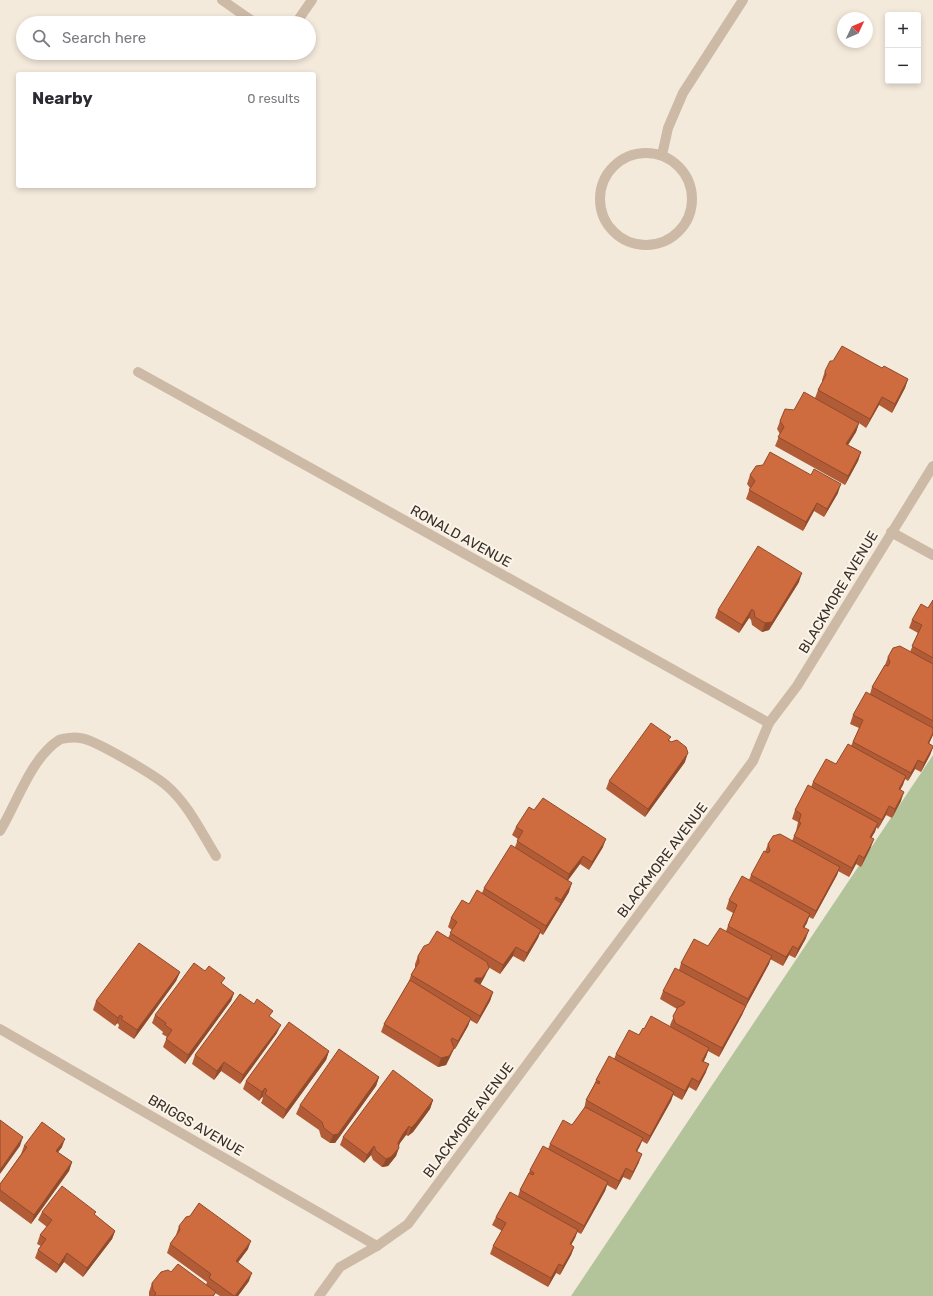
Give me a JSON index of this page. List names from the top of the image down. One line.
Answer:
{"streets":{"street":["RONALD AVENUE","BLACKMORE AVENUE","BRIGGS AVENUE"]},"crossings":[["RONALD AVENUE","BLACKMORE AVENUE"],["BLACKMORE AVENUE","BRIGGS AVENUE"]],"north":"top right","page":{"map_buttons":["+","−"],"search":"Search here","heading":["Nearby","0 results"]}}
